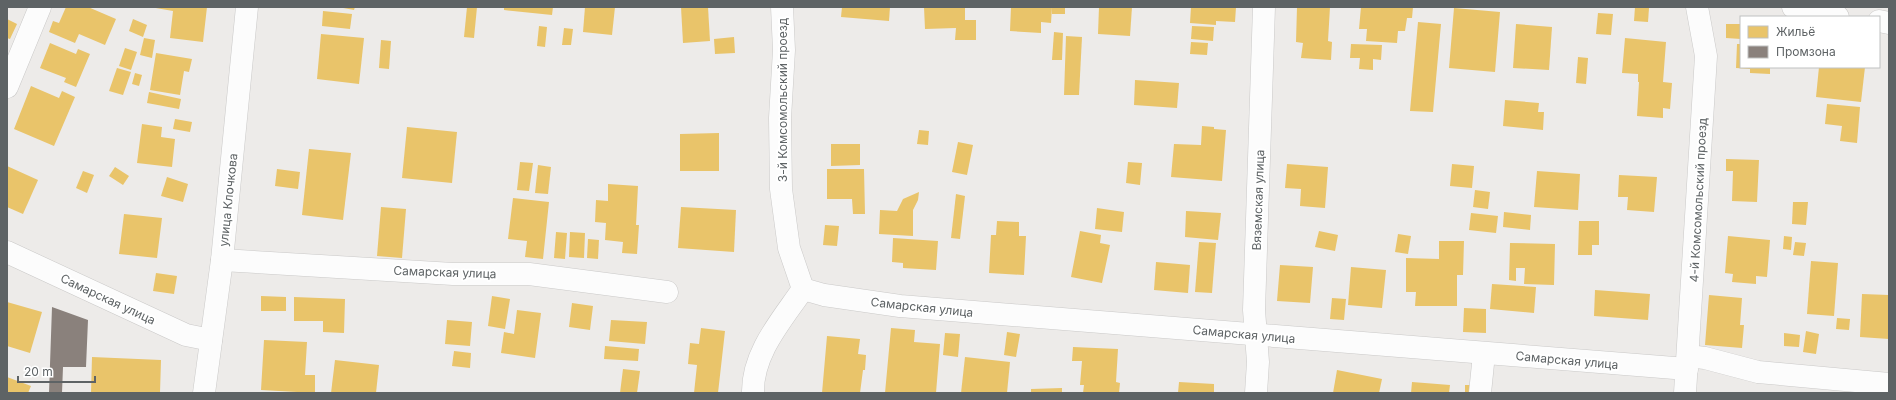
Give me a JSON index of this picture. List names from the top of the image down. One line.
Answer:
{"streets":{"street":["3-й Комсомольский проезд","улица Клочкова","Вяземская улица","4-й Комсомольский проезд","Самарская улица"]},"crossings":[["3-й Комсомольский проезд","Самарская улица"],["улица Клочкова","Самарская улица"],["Вяземская улица","Самарская улица"],["4-й Комсомольский проезд","Самарская улица"]],"legend":["Жильё","Промзона"],"scale_bar":"20 m"}
